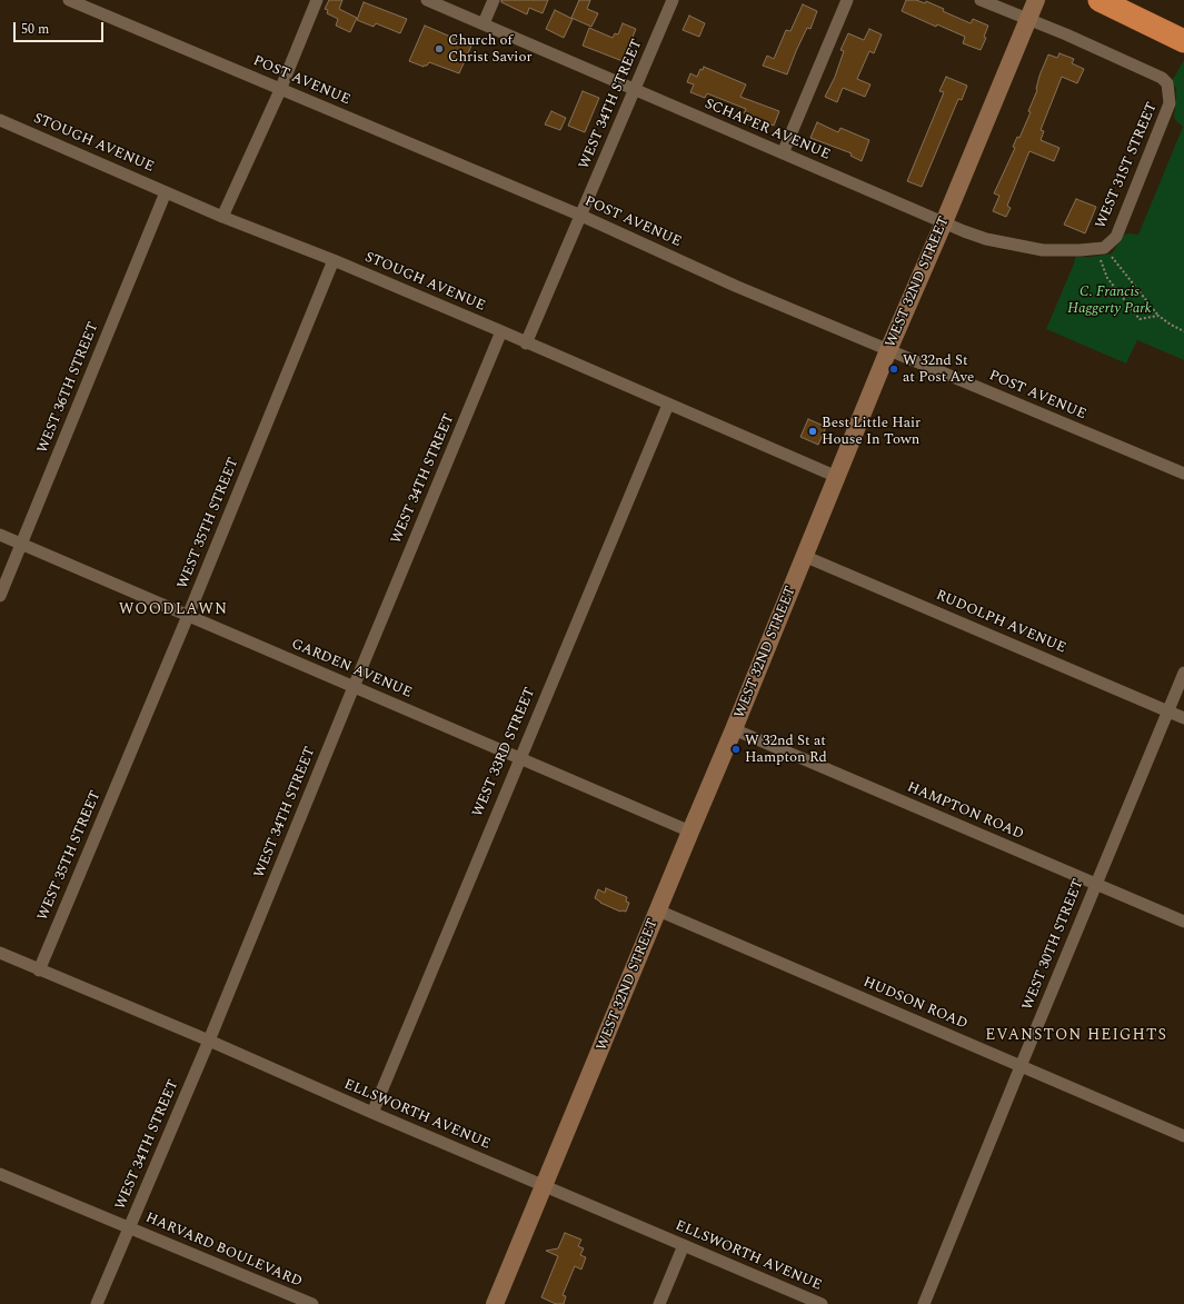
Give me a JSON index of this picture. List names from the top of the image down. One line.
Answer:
{"streets":{"street":["POST AVENUE","WEST 34TH STREET","SCHAPER AVENUE","STOUGH AVENUE","WEST 31ST STREET","WEST 32ND STREET","WEST 36TH STREET","WEST 35TH STREET","RUDOLPH AVENUE","GARDEN AVENUE","WEST 33RD STREET","HAMPTON ROAD","WEST 30TH STREET","HUDSON ROAD","ELLSWORTH AVENUE","HARVARD BOULEVARD"]},"crossings":[["POST AVENUE","WEST 34TH STREET"],["POST AVENUE","WEST 32ND STREET"],["WEST 34TH STREET","SCHAPER AVENUE"],["WEST 34TH STREET","STOUGH AVENUE"],["WEST 34TH STREET","GARDEN AVENUE"],["WEST 34TH STREET","ELLSWORTH AVENUE"],["WEST 34TH STREET","HARVARD BOULEVARD"],["SCHAPER AVENUE","WEST 31ST STREET"],["SCHAPER AVENUE","WEST 32ND STREET"],["STOUGH AVENUE","WEST 32ND STREET"],["STOUGH AVENUE","WEST 36TH STREET"],["STOUGH AVENUE","WEST 35TH STREET"],["STOUGH AVENUE","WEST 33RD STREET"],["WEST 31ST STREET","WEST 32ND STREET"],["WEST 32ND STREET","RUDOLPH AVENUE"],["WEST 32ND STREET","GARDEN AVENUE"],["WEST 32ND STREET","HAMPTON ROAD"],["WEST 32ND STREET","HUDSON ROAD"],["WEST 32ND STREET","ELLSWORTH AVENUE"],["WEST 36TH STREET","GARDEN AVENUE"],["WEST 35TH STREET","GARDEN AVENUE"],["WEST 35TH STREET","ELLSWORTH AVENUE"],["RUDOLPH AVENUE","WEST 30TH STREET"],["GARDEN AVENUE","WEST 33RD STREET"],["WEST 33RD STREET","ELLSWORTH AVENUE"],["HAMPTON ROAD","WEST 30TH STREET"],["WEST 30TH STREET","HUDSON ROAD"]],"districts":["WOODLAWN","EVANSTON HEIGHTS"],"parks":["C. Francis Haggerty Park"],"places":["Church of Christ Savior","W 32nd St at Post Ave","Best Little Hair House In Town","W 32nd St at Hampton Rd"],"scale_bar":"50 m"}
